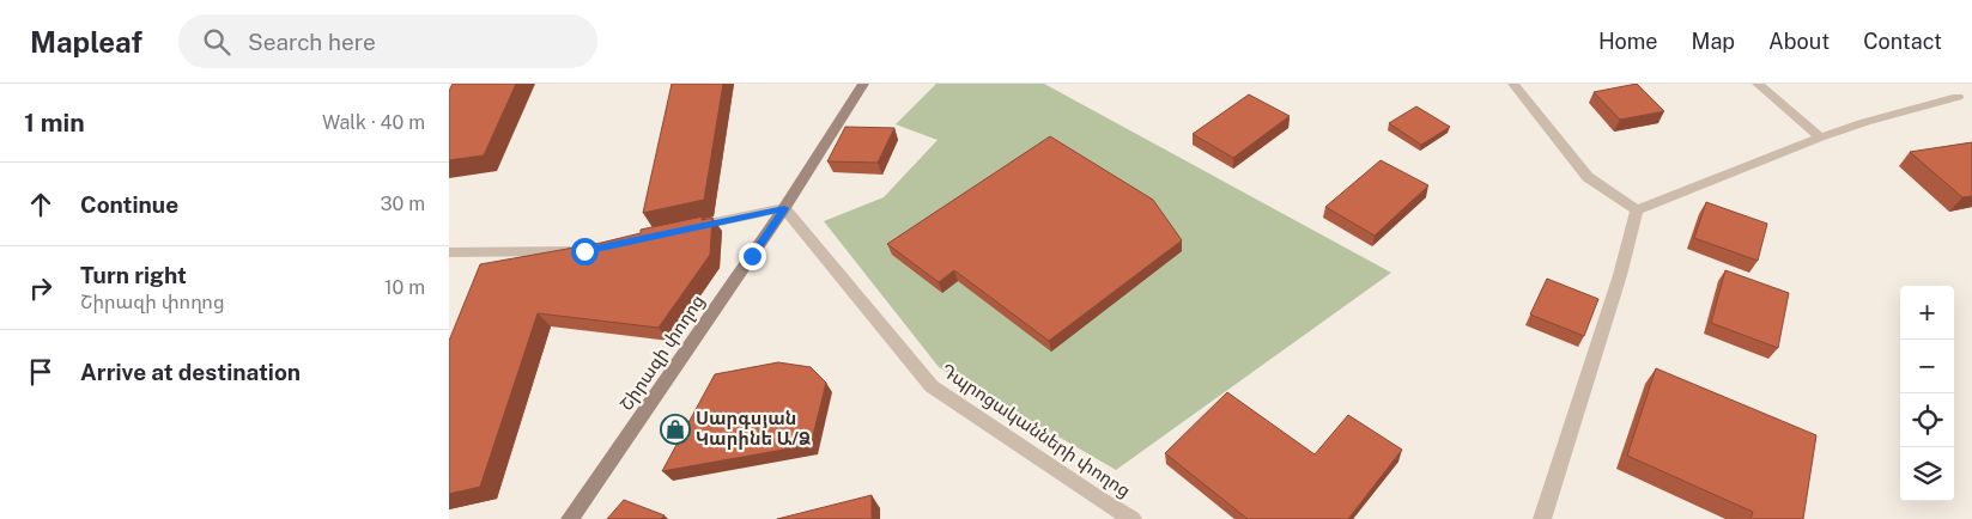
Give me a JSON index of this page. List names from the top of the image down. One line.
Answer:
{"streets":{"street":["Շիրազի փողոց","Դպրոցականների փողոց"]},"crossings":[["Շիրազի փողոց","Դպրոցականների փողոց"]],"places":{"shop":["Սարգսյան Կարինե Ա/Ձ"]},"page":{"header":"Mapleaf","search":"Search here","nav":["Home","Map","About","Contact"],"heading":["1 min","Walk · 40 m"],"list":[["Continue","30 m"],["Turn right","Շիրազի փողոց","10 m"],"Arrive at destination"],"map_buttons":["+","−"]}}
